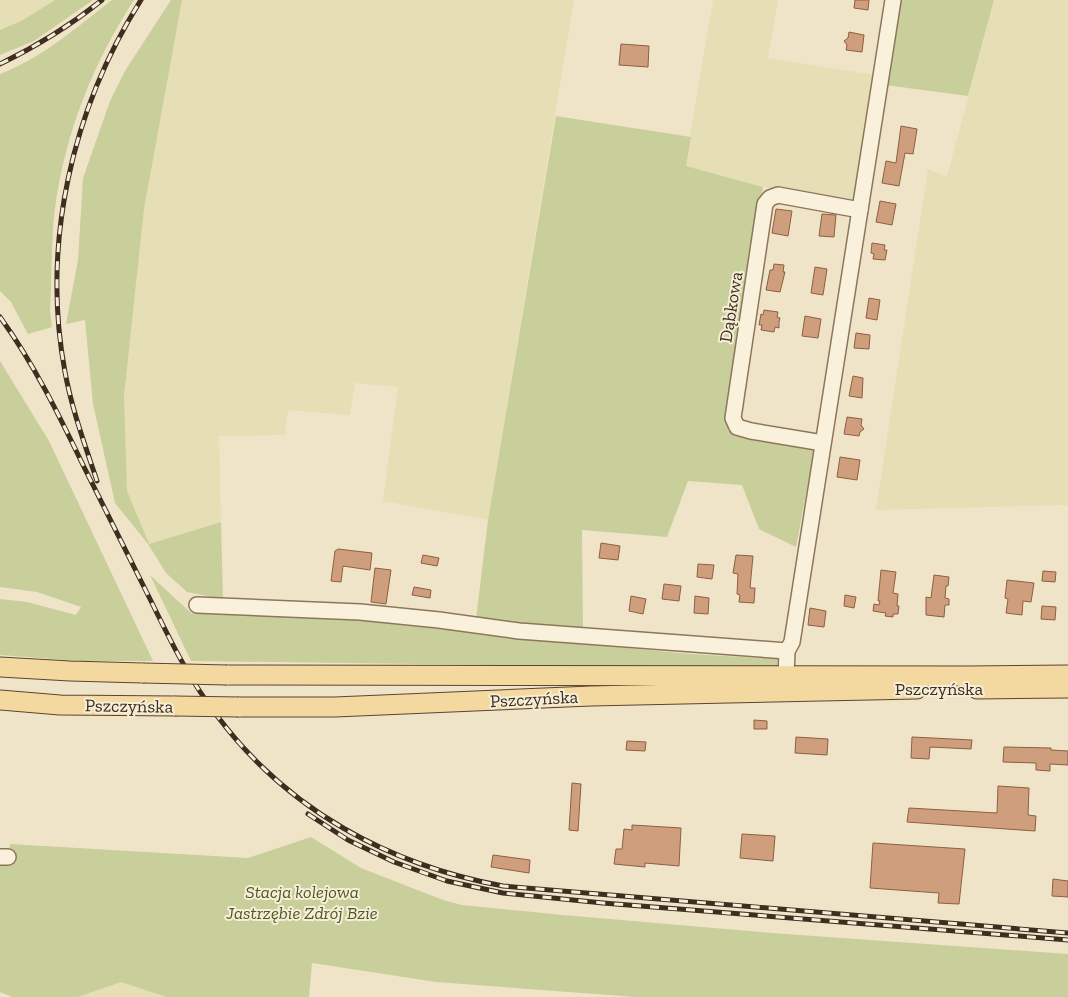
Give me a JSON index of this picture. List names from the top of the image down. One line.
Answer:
{"streets":{"main road":["Pszczyńska"],"street":["Dąbkowa"]},"parks":["Stacja kolejowa Jastrzębie Zdrój Bzie"]}
